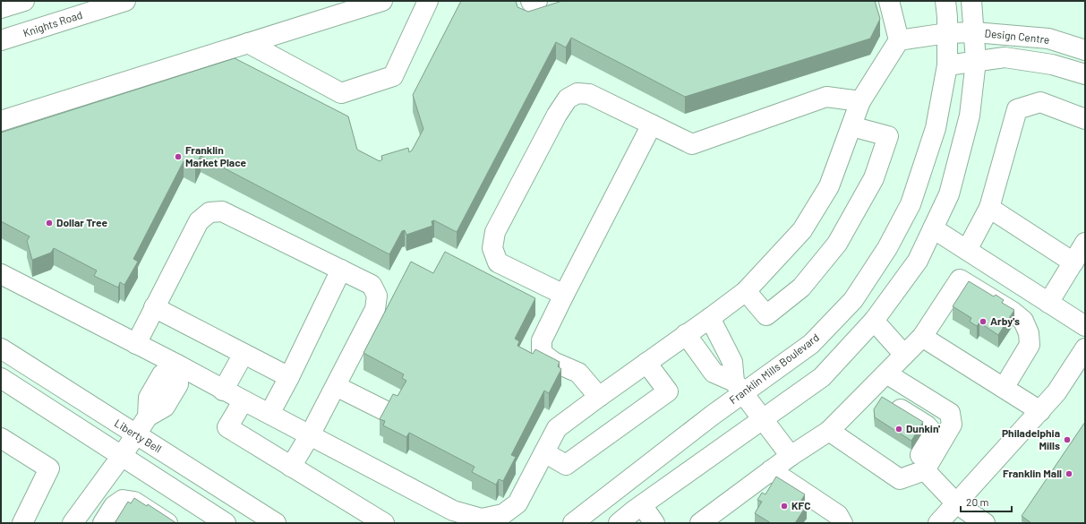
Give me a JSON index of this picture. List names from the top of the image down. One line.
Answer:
{"streets":{"street":["Knights Road","Design Centre","Franklin Mills Boulevard","Liberty Bell"]},"crossings":[["Design Centre","Franklin Mills Boulevard"]],"places":["Franklin Market Place","Dollar Tree","Arby's","Dunkin'","Philadelphia Mills","Franklin Mall","KFC"],"scale_bar":"20 m"}
